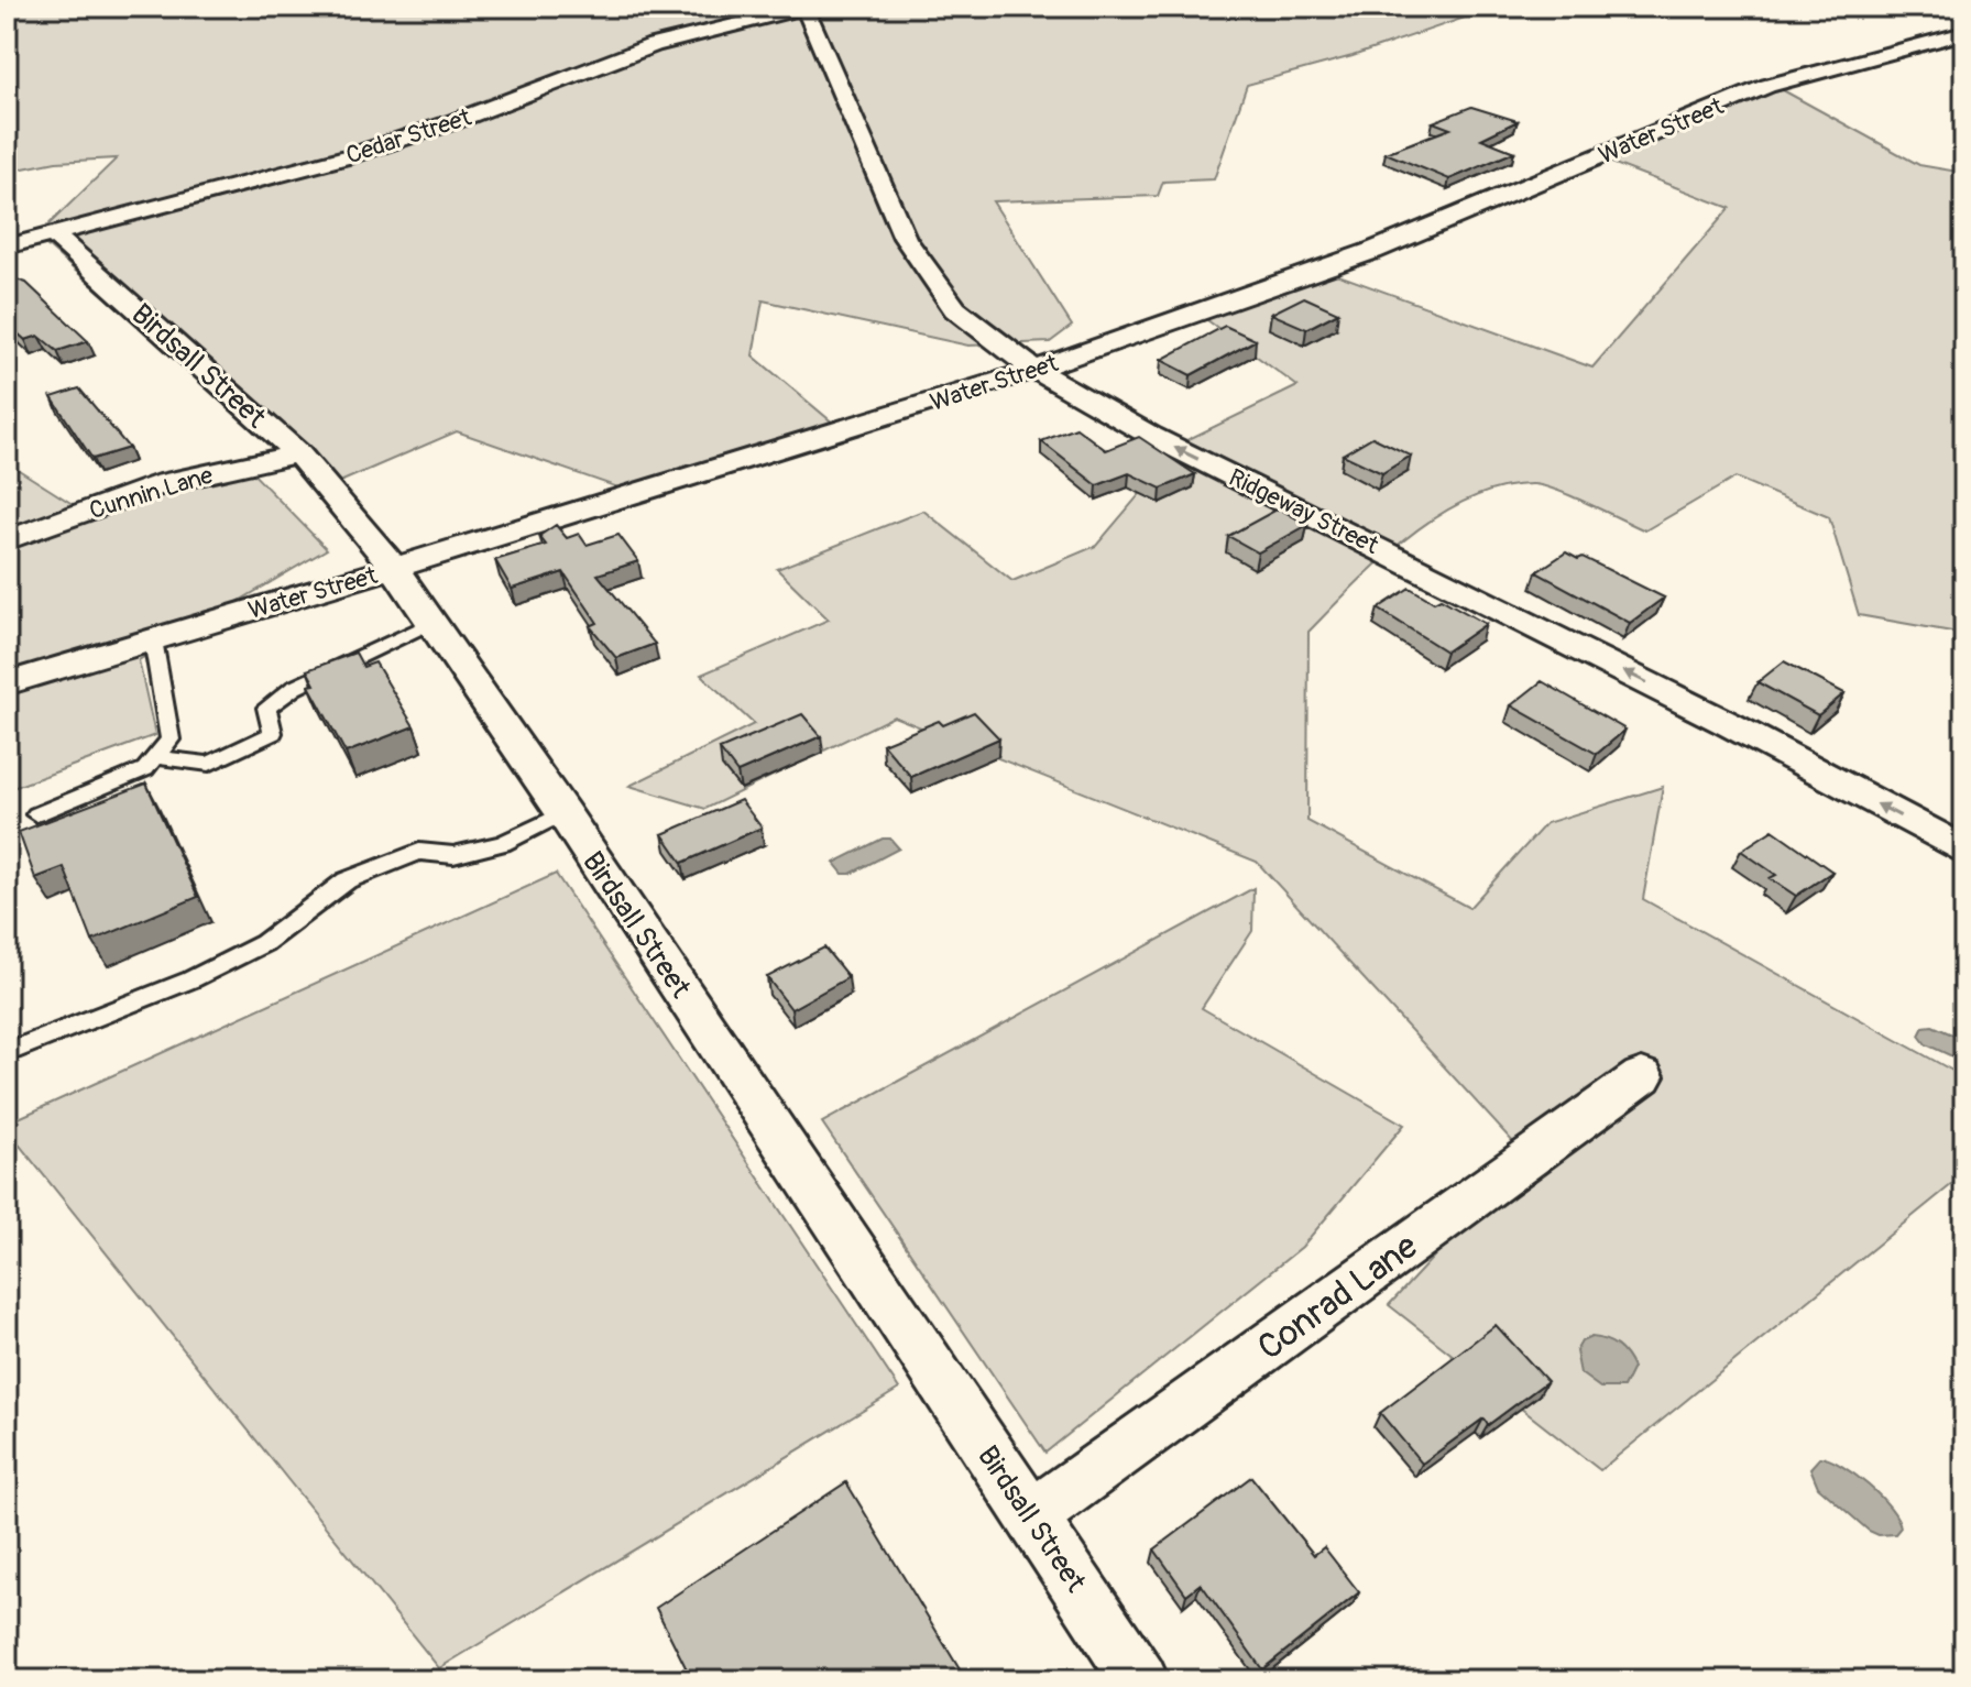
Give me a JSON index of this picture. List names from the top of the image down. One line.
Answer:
{"streets":{"street":["Water Street","Cedar Street","Birdsall Street","Cunnin Lane","Ridgeway Street","Conrad Lane"]},"crossings":[["Water Street","Birdsall Street"],["Water Street","Ridgeway Street"],["Cedar Street","Birdsall Street"],["Cedar Street","Ridgeway Street"],["Birdsall Street","Cunnin Lane"],["Birdsall Street","Conrad Lane"]],"one_way":["Ridgeway Street"]}
